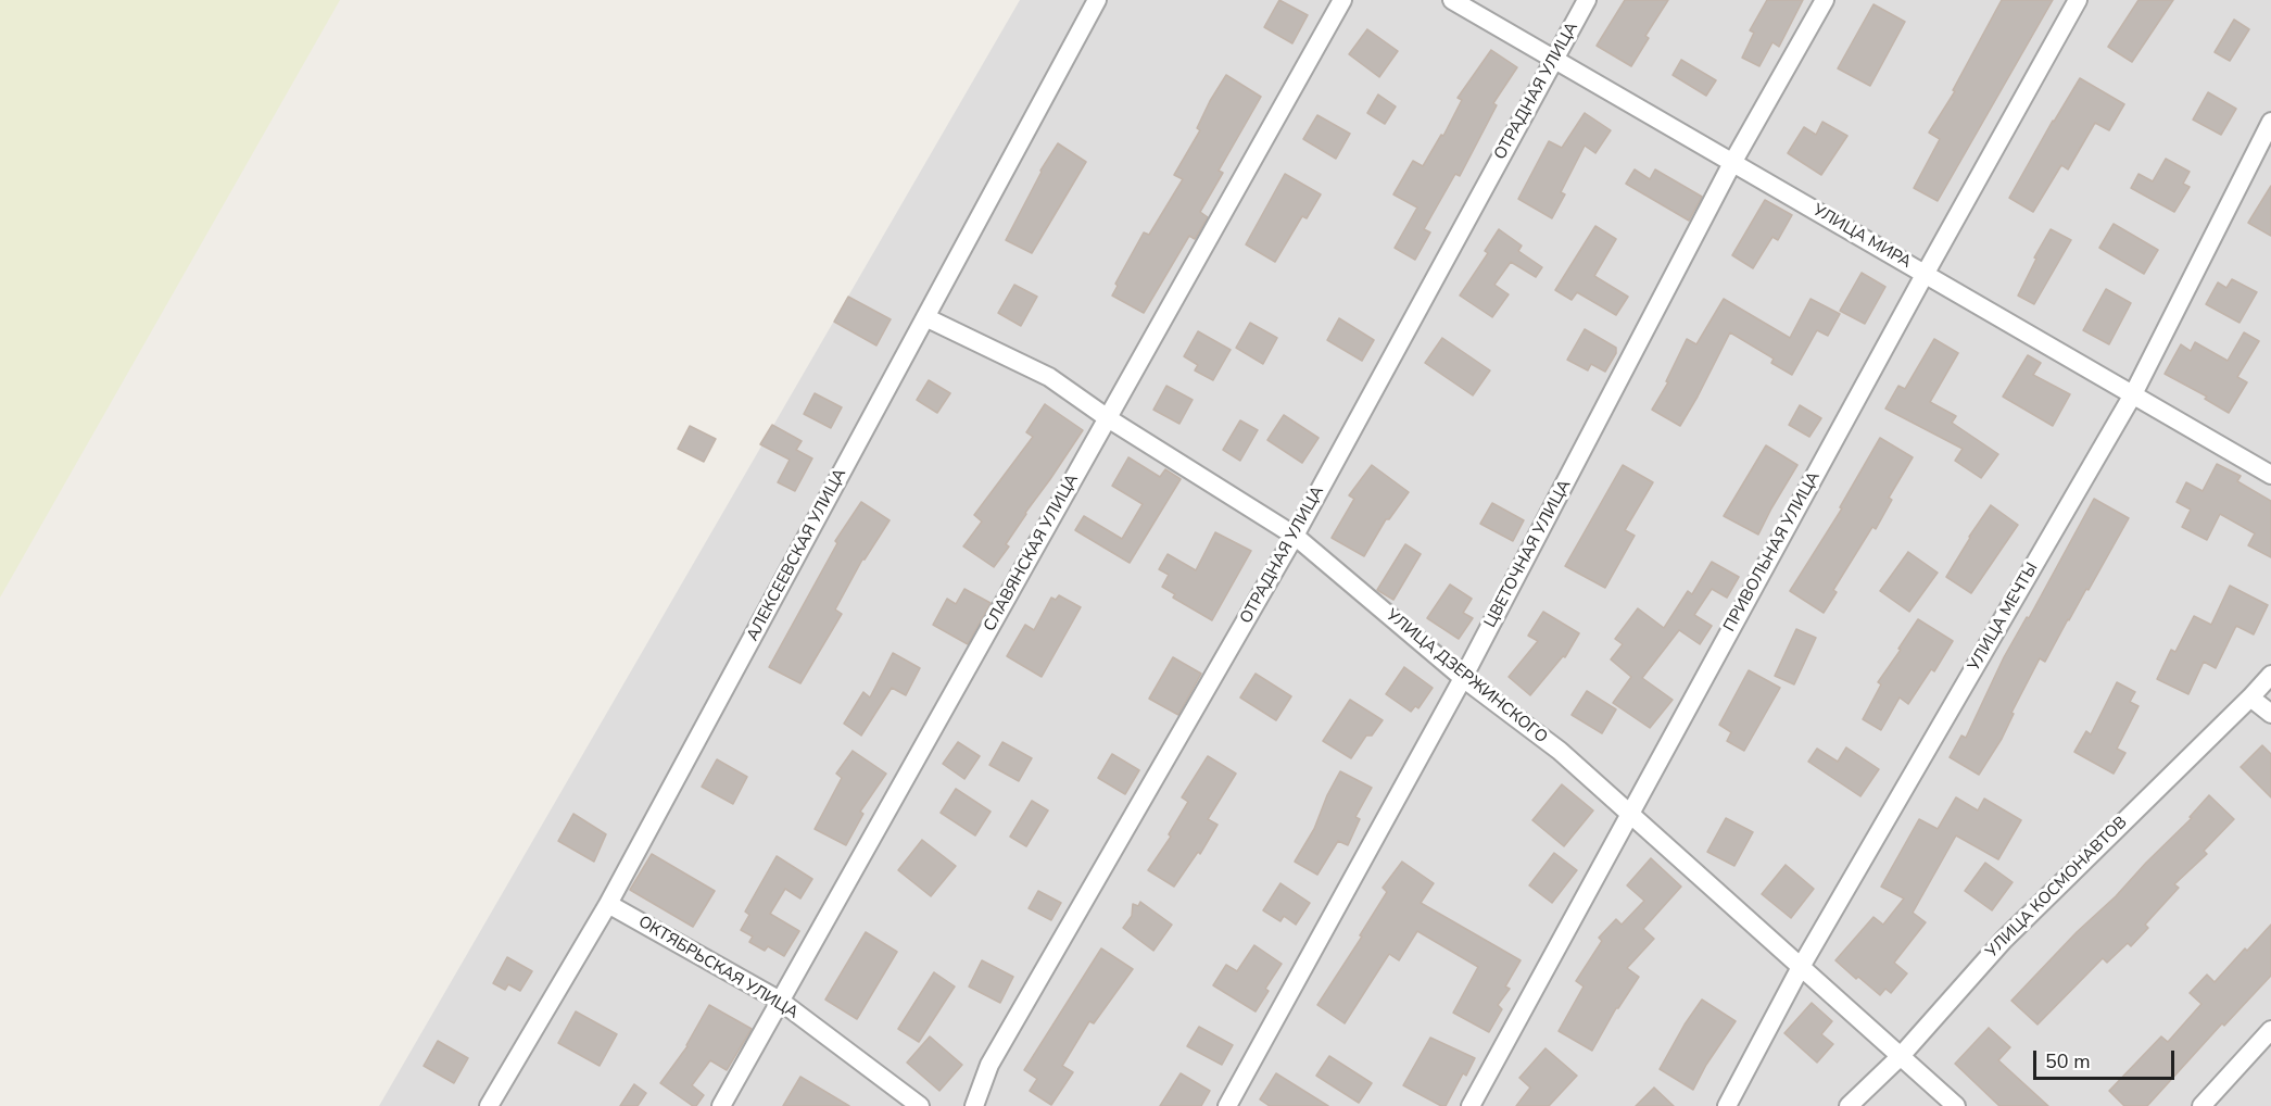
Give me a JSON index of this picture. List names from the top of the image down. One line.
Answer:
{"streets":{"street":["ОТРАДНАЯ УЛИЦА","УЛИЦА МИРА","ПРИВОЛЬНАЯ УЛИЦА","СЛАВЯНСКАЯ УЛИЦА","ЦВЕТОЧНАЯ УЛИЦА","АЛЕКСЕЕВСКАЯ УЛИЦА","УЛИЦА МЕЧТЫ","УЛИЦА ДЗЕРЖИНСКОГО","УЛИЦА КОСМОНАВТОВ","ОКТЯБРЬСКАЯ УЛИЦА"]},"crossings":[["ОТРАДНАЯ УЛИЦА","УЛИЦА МИРА"],["ОТРАДНАЯ УЛИЦА","УЛИЦА ДЗЕРЖИНСКОГО"],["УЛИЦА МИРА","ПРИВОЛЬНАЯ УЛИЦА"],["УЛИЦА МИРА","ЦВЕТОЧНАЯ УЛИЦА"],["УЛИЦА МИРА","УЛИЦА МЕЧТЫ"],["ПРИВОЛЬНАЯ УЛИЦА","УЛИЦА ДЗЕРЖИНСКОГО"],["СЛАВЯНСКАЯ УЛИЦА","УЛИЦА ДЗЕРЖИНСКОГО"],["СЛАВЯНСКАЯ УЛИЦА","ОКТЯБРЬСКАЯ УЛИЦА"],["ЦВЕТОЧНАЯ УЛИЦА","УЛИЦА ДЗЕРЖИНСКОГО"],["АЛЕКСЕЕВСКАЯ УЛИЦА","УЛИЦА ДЗЕРЖИНСКОГО"],["АЛЕКСЕЕВСКАЯ УЛИЦА","ОКТЯБРЬСКАЯ УЛИЦА"],["УЛИЦА МЕЧТЫ","УЛИЦА ДЗЕРЖИНСКОГО"],["УЛИЦА ДЗЕРЖИНСКОГО","УЛИЦА КОСМОНАВТОВ"]],"scale_bar":"50 m"}
